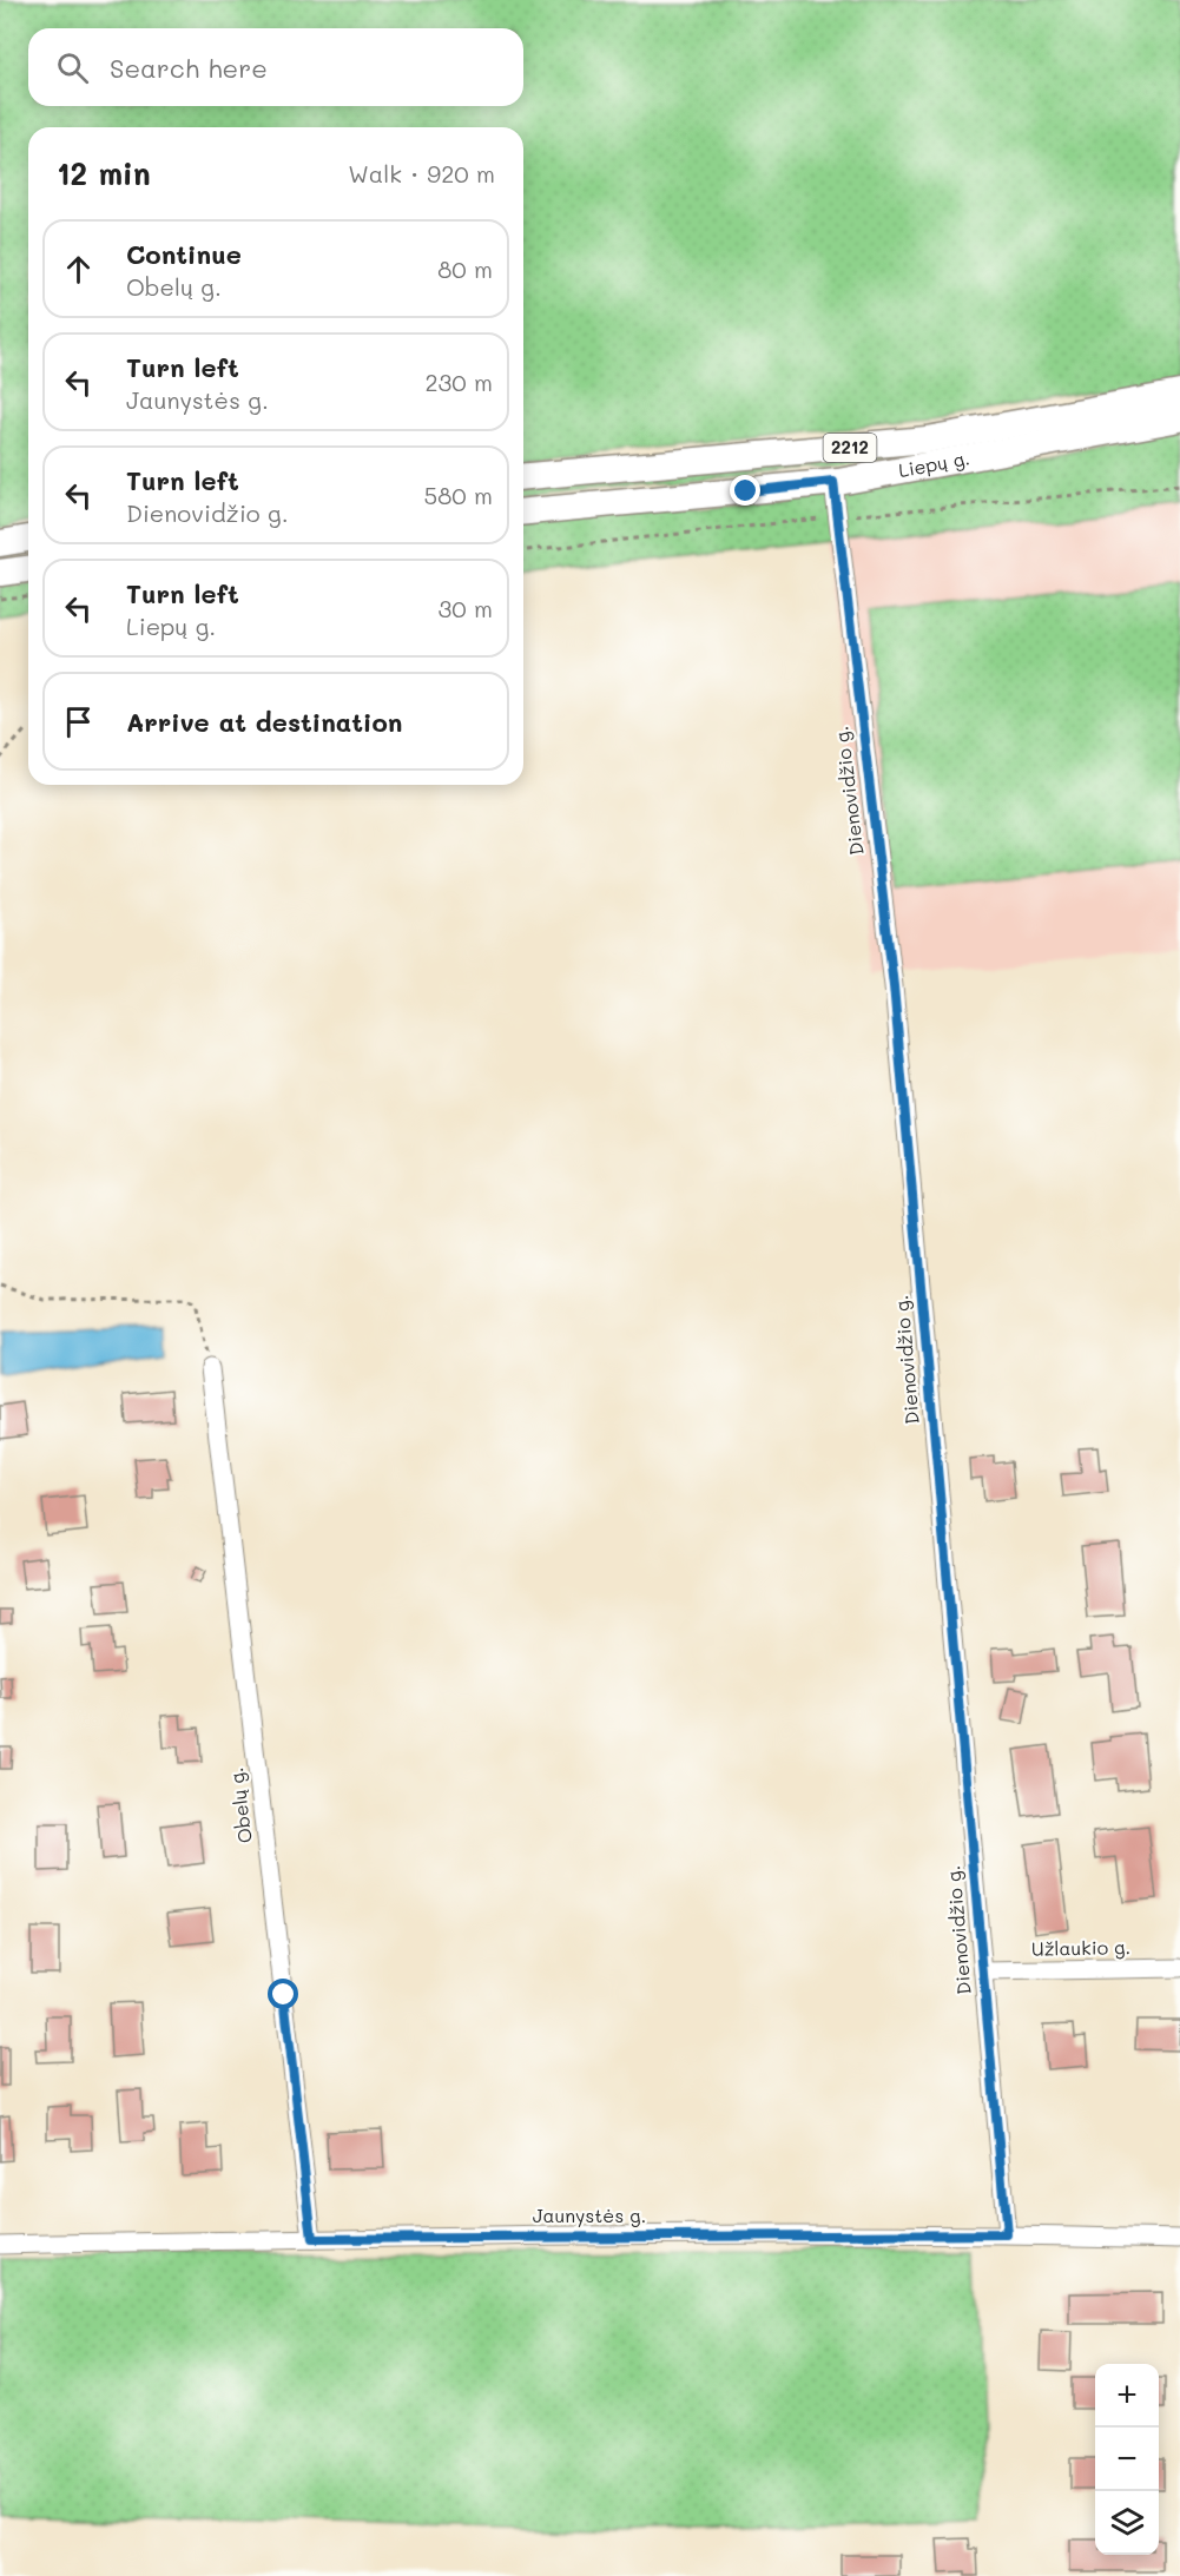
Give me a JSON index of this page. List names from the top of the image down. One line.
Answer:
{"streets":{"main road":["2212","Liepų g."],"street":["Dienovidžio g.","Obelų g.","Užlaukio g.","Jaunystės g."]},"crossings":[["Liepų g.","Dienovidžio g."],["Dienovidžio g.","Užlaukio g."],["Dienovidžio g.","Jaunystės g."],["Obelų g.","Jaunystės g."]],"page":{"search":"Search here","heading":["12 min","Walk · 920 m"],"list":[["Continue","Obelų g.","80 m"],["Turn left","Jaunystės g.","230 m"],["Turn left","Dienovidžio g.","580 m"],["Turn left","Liepų g.","30 m"],"Arrive at destination"],"map_buttons":["+","−"]}}
